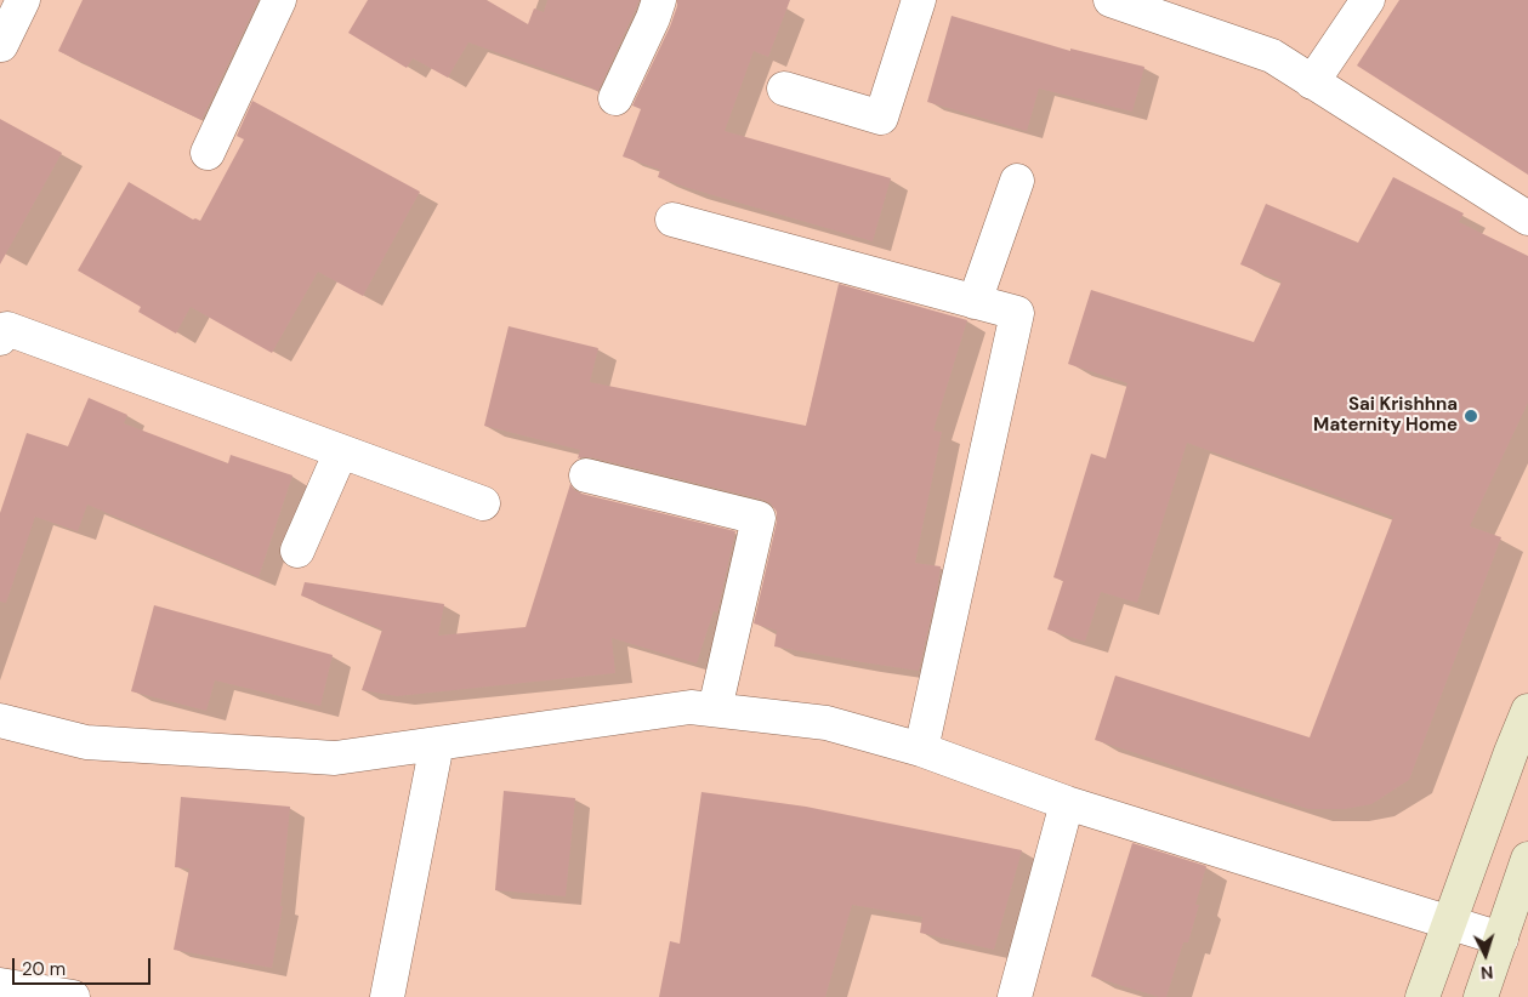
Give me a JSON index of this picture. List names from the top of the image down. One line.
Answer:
{"places":["Sai Krishhna Maternity Home"],"scale_bar":"20 m","north":"bottom"}
